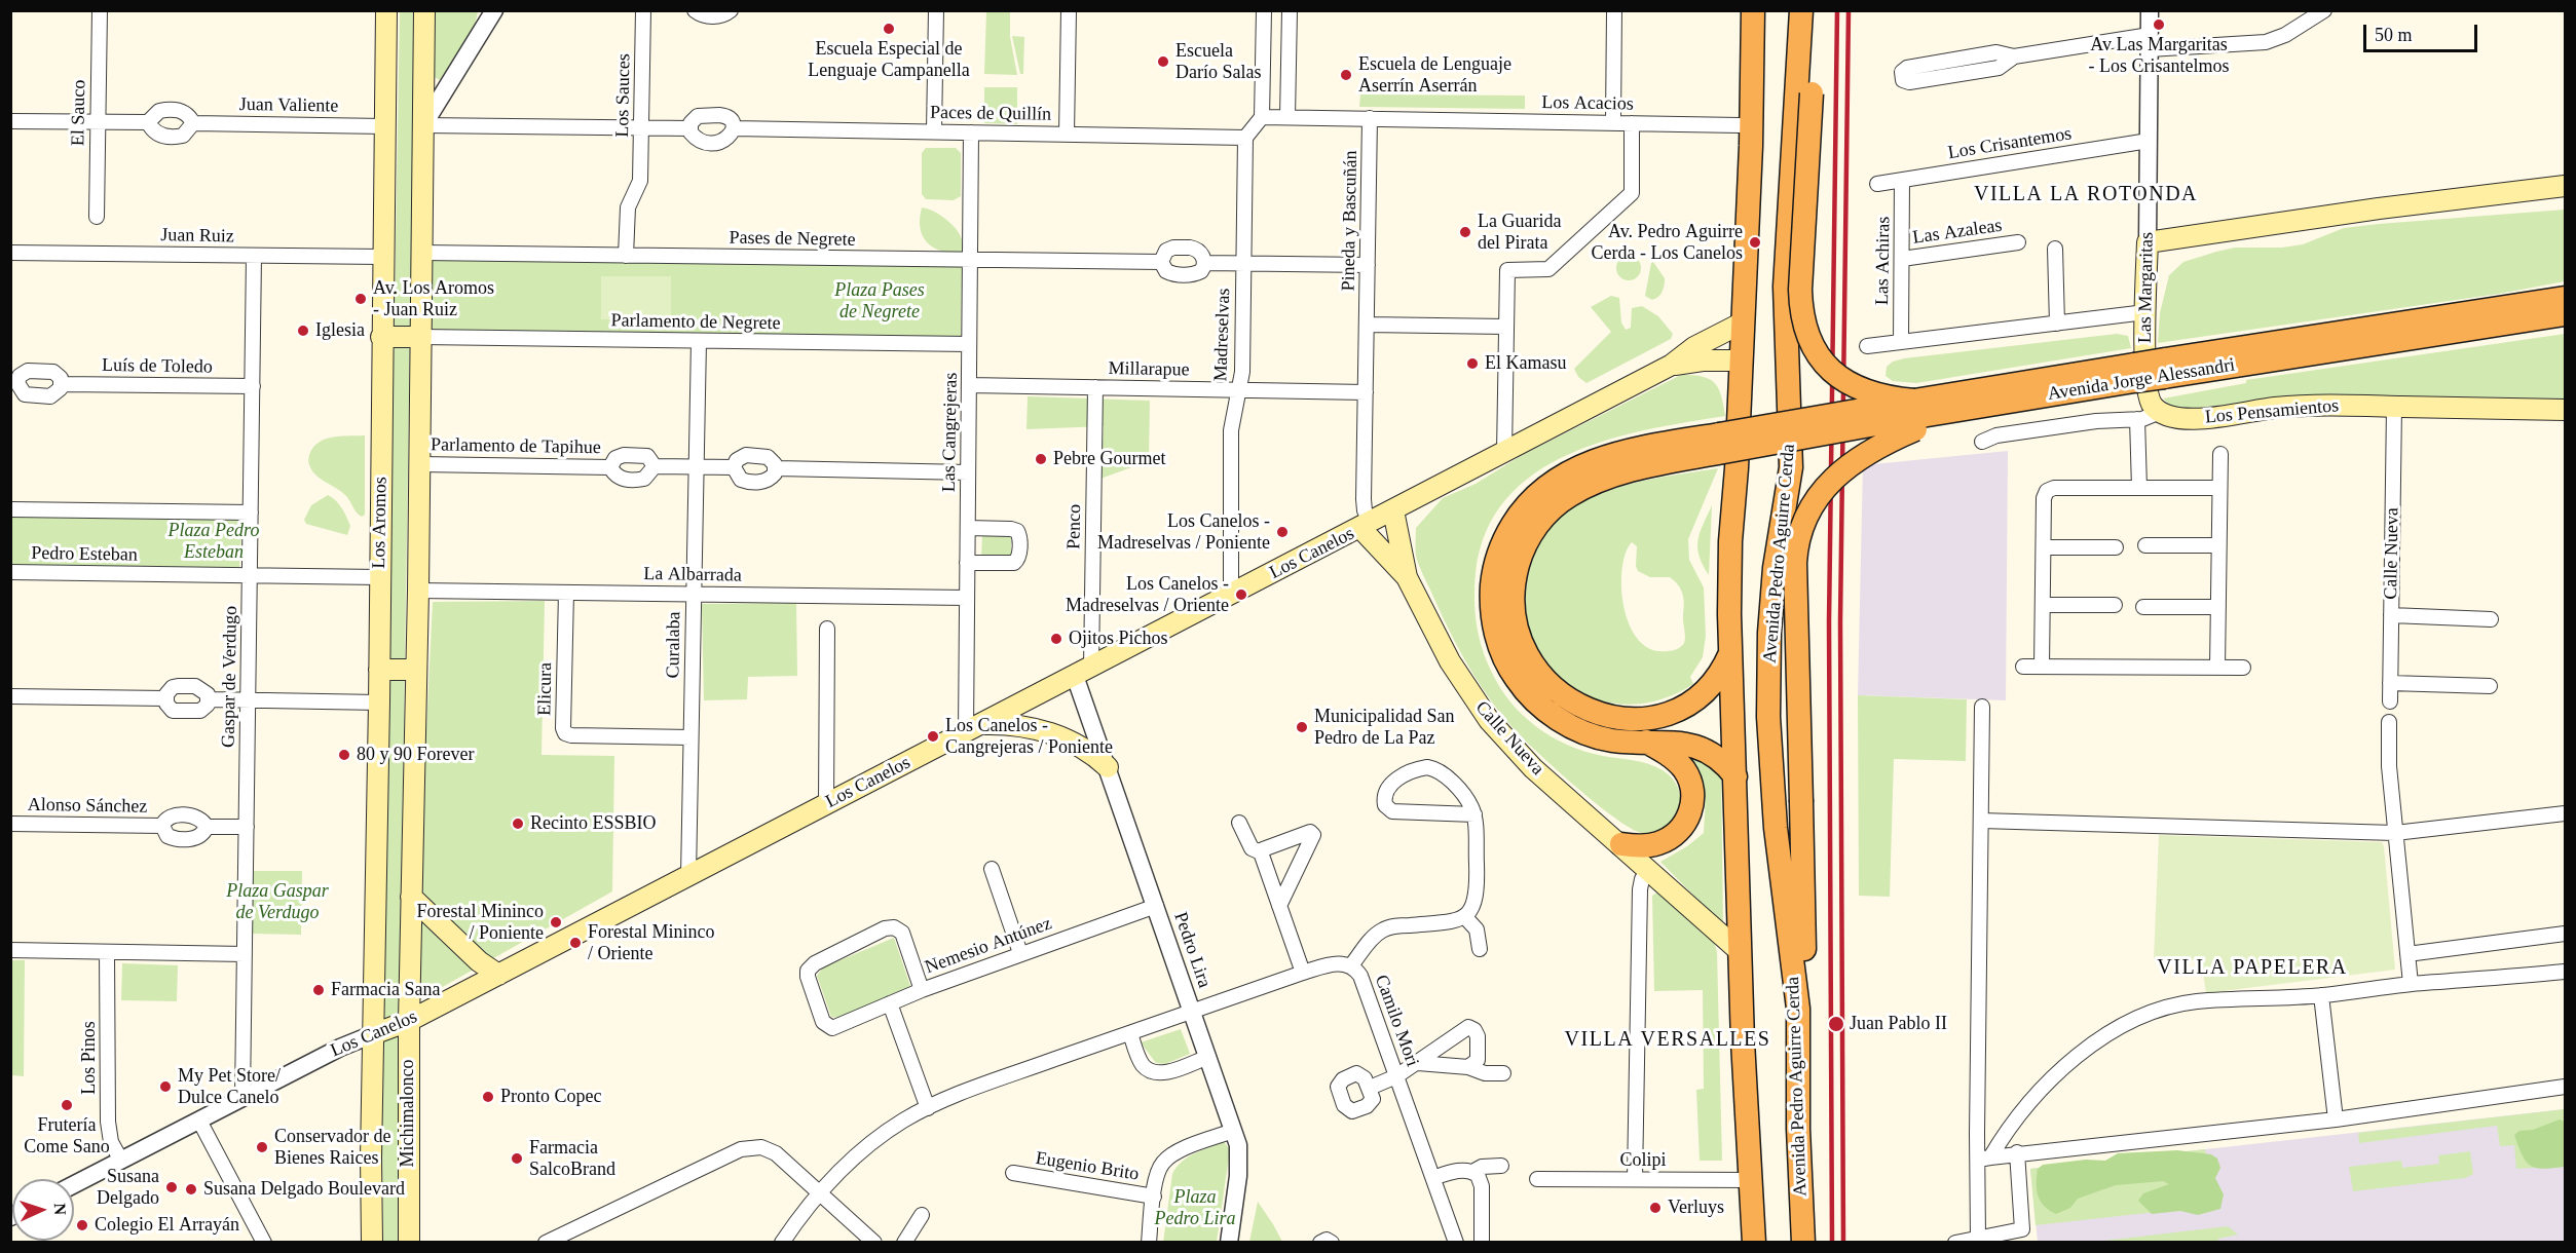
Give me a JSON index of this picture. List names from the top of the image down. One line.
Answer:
{"streets":{"highway":["Avenida Jorge Alessandri","Avenida Pedro Aguirre Cerda"],"main road":["Las Margaritas","Los Pensamientos","Los Aromos","Los Canelos","Calle Nueva","Michimalonco"],"street":["Los Sauces","Los Acacios","Juan Valiente","El Sauco","Paces de Quillín","Los Crisantemos","Pineda y Bascuñán","Las Azaleas","Juan Ruiz","Pases de Negrete","Las Achiras","Parlamento de Negrete","Madreselvas","Luís de Toledo","Millarapue","Las Cangrejeras","Parlamento de Tapihue","Penco","Pedro Esteban","La Albarrada","Curalaba","Gaspar de Verdugo","Elicura","Alonso Sánchez","Nemesio Antúnez","Pedro Lira","Camilo Mori","Los Pinos","Colipi","Eugenio Brito"]},"crossings":[["Los Sauces","Paces de Quillín"],["Los Sauces","Pases de Negrete"],["Los Acacios","Pineda y Bascuñán"],["Juan Valiente","El Sauco"],["Juan Valiente","Los Aromos"],["Paces de Quillín","Madreselvas"],["Paces de Quillín","Las Cangrejeras"],["Paces de Quillín","Los Aromos"],["Los Crisantemos","Las Achiras"],["Los Crisantemos","Las Margaritas"],["Pineda y Bascuñán","Pases de Negrete"],["Pineda y Bascuñán","Millarapue"],["Pineda y Bascuñán","Los Canelos"],["Pineda y Bascuñán","Calle Nueva"],["Las Azaleas","Las Achiras"],["Juan Ruiz","Los Aromos"],["Juan Ruiz","Gaspar de Verdugo"],["Pases de Negrete","Madreselvas"],["Pases de Negrete","Las Cangrejeras"],["Pases de Negrete","Los Aromos"],["Las Margaritas","Los Pensamientos"],["Parlamento de Negrete","Las Cangrejeras"],["Parlamento de Negrete","Los Aromos"],["Parlamento de Negrete","Curalaba"],["Madreselvas","Millarapue"],["Madreselvas","Los Canelos"],["Luís de Toledo","Gaspar de Verdugo"],["Millarapue","Las Cangrejeras"],["Millarapue","Penco"],["Los Pensamientos","Calle Nueva"],["Las Cangrejeras","Parlamento de Tapihue"],["Las Cangrejeras","Los Canelos"],["Las Cangrejeras","La Albarrada"],["Parlamento de Tapihue","Los Aromos"],["Parlamento de Tapihue","Curalaba"],["Los Aromos","Los Canelos"],["Los Aromos","Pedro Esteban"],["Los Aromos","La Albarrada"],["Los Aromos","Michimalonco"],["Penco","Los Canelos"],["Penco","Pedro Lira"],["Los Canelos","Calle Nueva"],["Los Canelos","Curalaba"],["Los Canelos","Gaspar de Verdugo"],["Los Canelos","Pedro Lira"],["Los Canelos","Los Pinos"],["Los Canelos","Michimalonco"],["Pedro Esteban","Gaspar de Verdugo"],["La Albarrada","Curalaba"],["La Albarrada","Elicura"],["Curalaba","Elicura"],["Nemesio Antúnez","Pedro Lira"],["Pedro Lira","Camilo Mori"]],"districts":["VILLA LA ROTONDA","VILLA PAPELERA","VILLA VERSALLES"],"parks":["Plaza Pases de Negrete","Plaza Pedro Esteban","Plaza Gaspar de Verdugo","Plaza Pedro Lira"],"places":["Av Las Margaritas - Los Crisantelmos","Escuela Especial de Lenguaje Campanella","Escuela Darío Salas","Escuela de Lenguaje Aserrín Aserrán","La Guarida del Pirata","Av. Pedro Aguirre Cerda - Los Canelos","Av. Los Aromos - Juan Ruiz","Iglesia","El Kamasu","Pebre Gourmet","Los Canelos - Madreselvas / Poniente","Los Canelos - Madreselvas / Oriente","Ojitos Pichos","Municipalidad San Pedro de La Paz","Los Canelos - Cangrejeras / Poniente","80 y 90 Forever","Recinto ESSBIO","Forestal Mininco / Poniente","Forestal Mininco / Oriente","Farmacia Sana","Juan Pablo II","My Pet Store/ Dulce Canelo","Pronto Copec","Frutería Come Sano","Conservador de Bienes Raices","Farmacia SalcoBrand","Susana Delgado","Susana Delgado Boulevard","Verluys","Colegio El Arrayán"],"scale_bar":"50 m","north":"right"}
